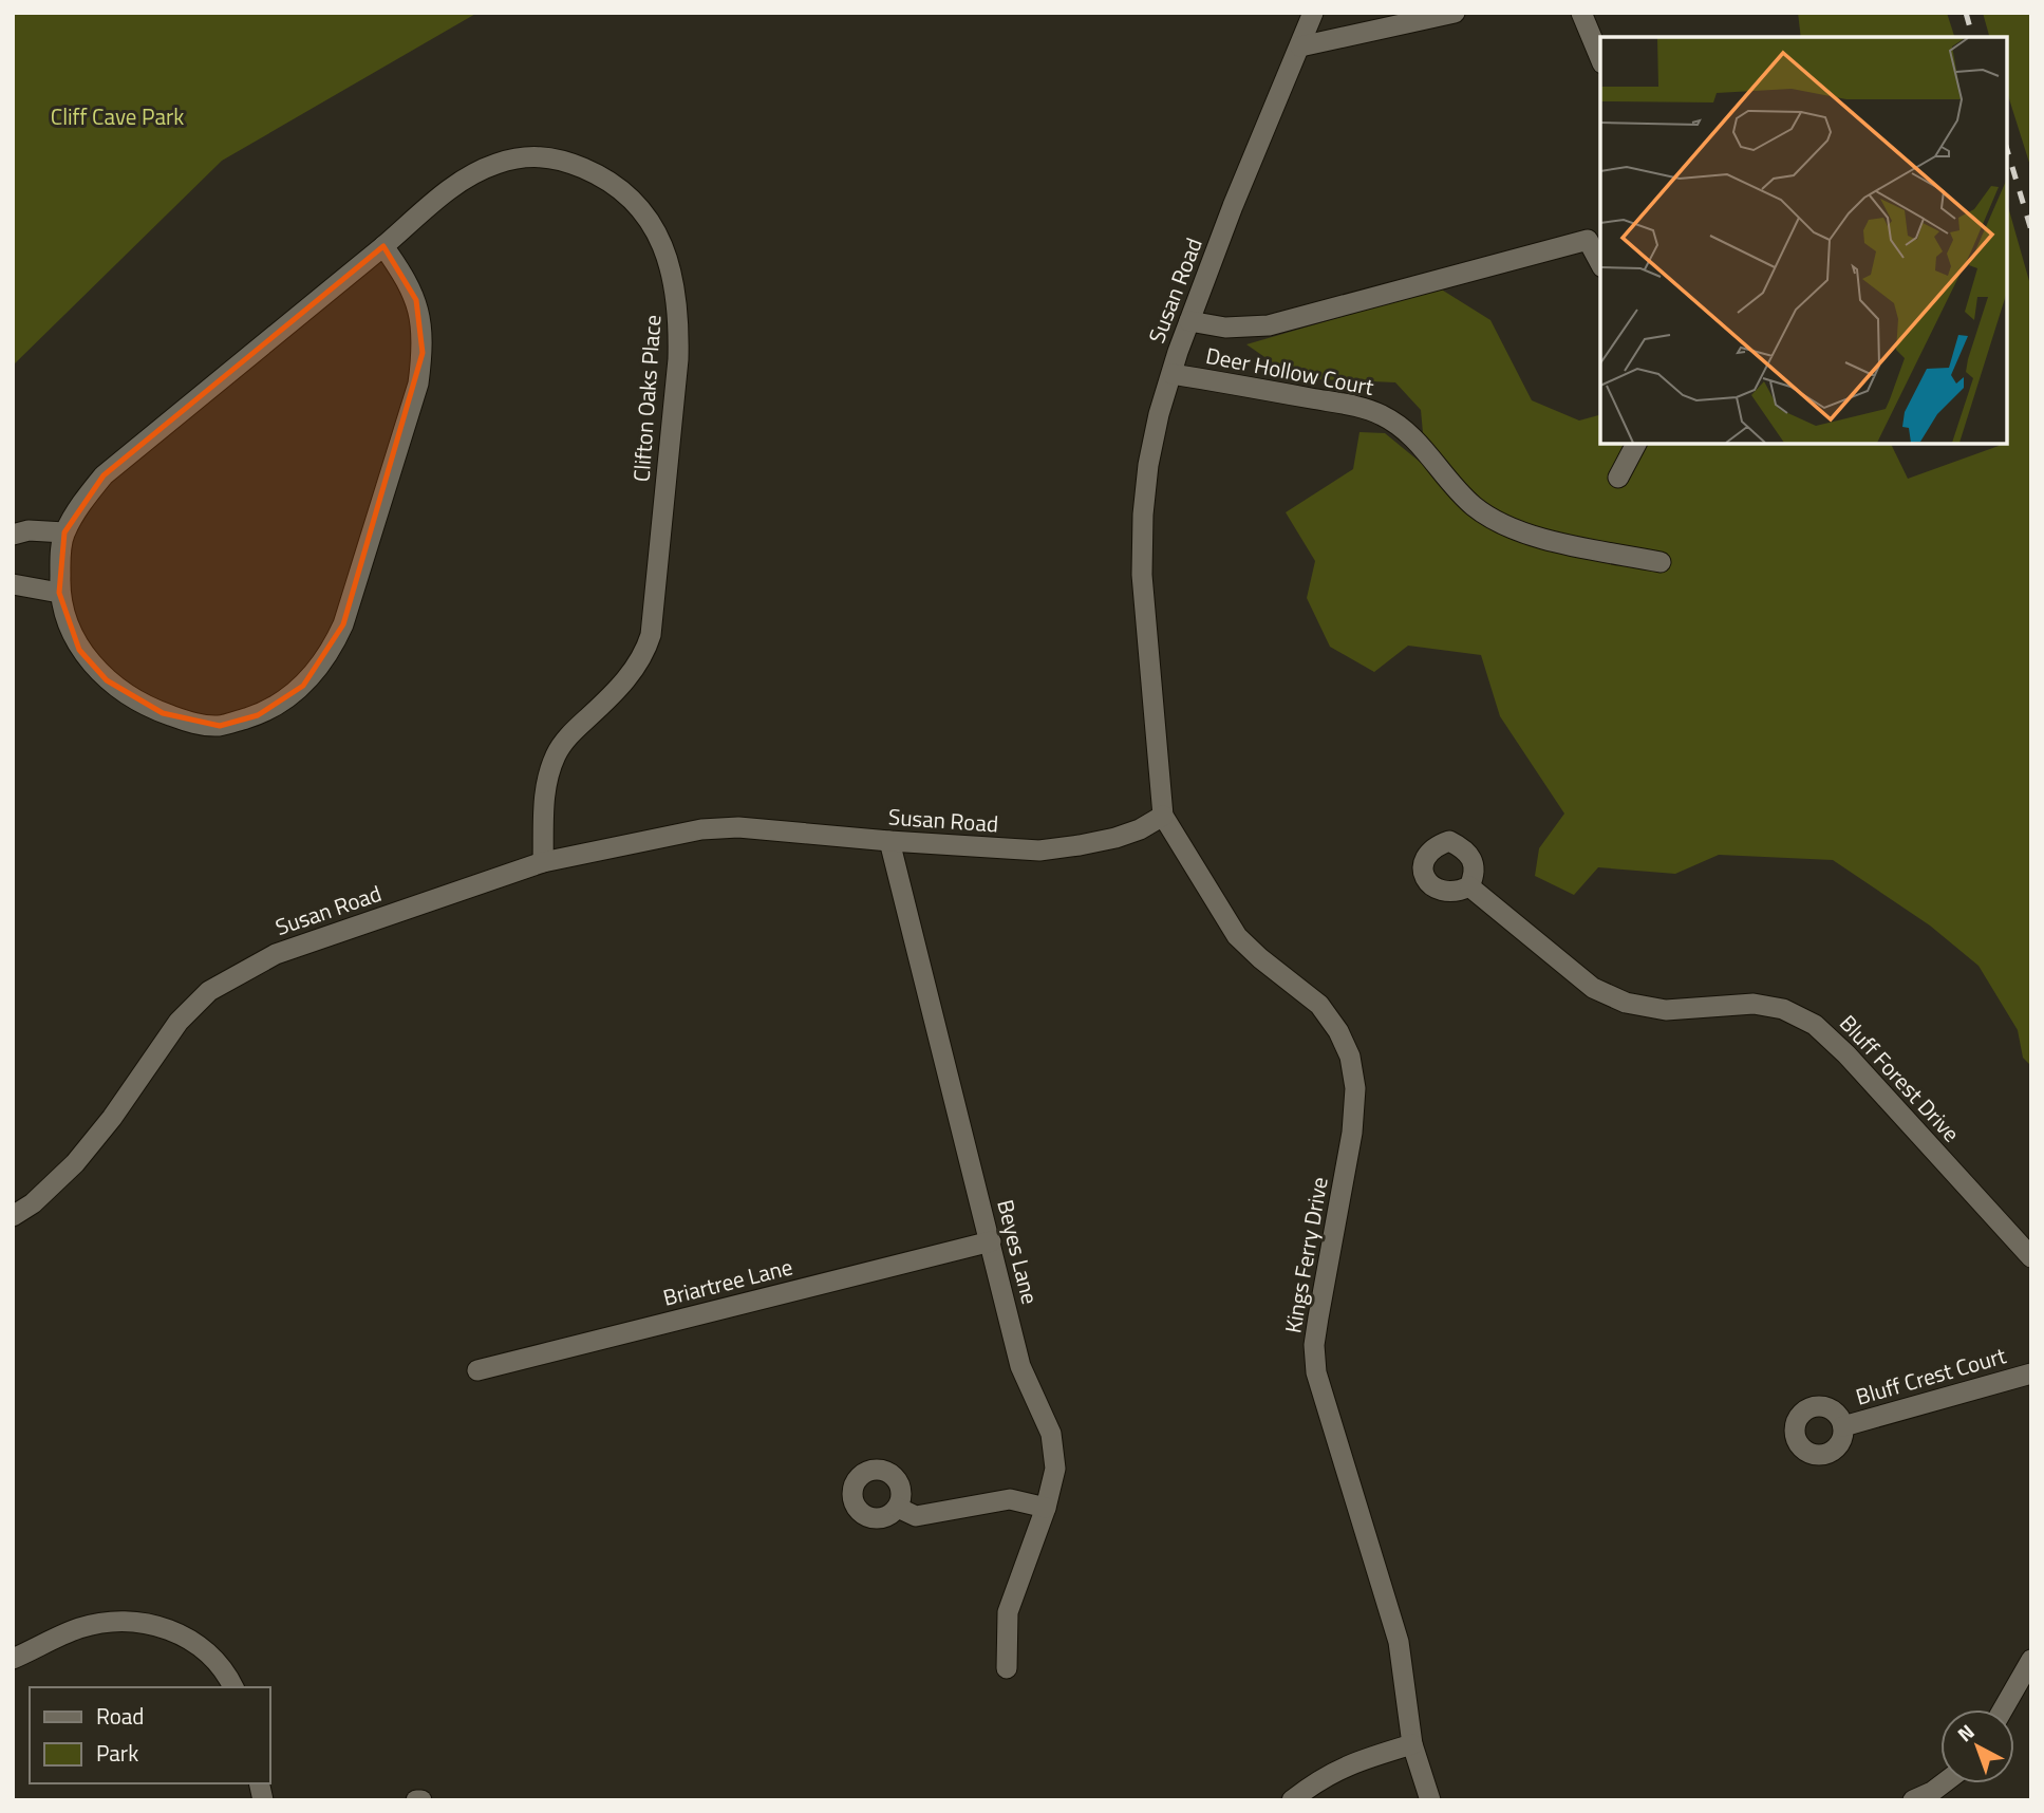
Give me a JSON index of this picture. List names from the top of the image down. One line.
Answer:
{"streets":{"street":["Susan Road","Deer Hollow Court","Clifton Oaks Place","Bluff Forest Drive","Beyes Lane","Kings Ferry Drive","Briartree Lane","Bluff Crest Court"]},"crossings":[["Susan Road","Deer Hollow Court"],["Susan Road","Clifton Oaks Place"],["Susan Road","Beyes Lane"],["Susan Road","Kings Ferry Drive"],["Beyes Lane","Briartree Lane"]],"parks":["Cliff Cave Park"],"legend":["Road","Park"],"north":"top left"}
